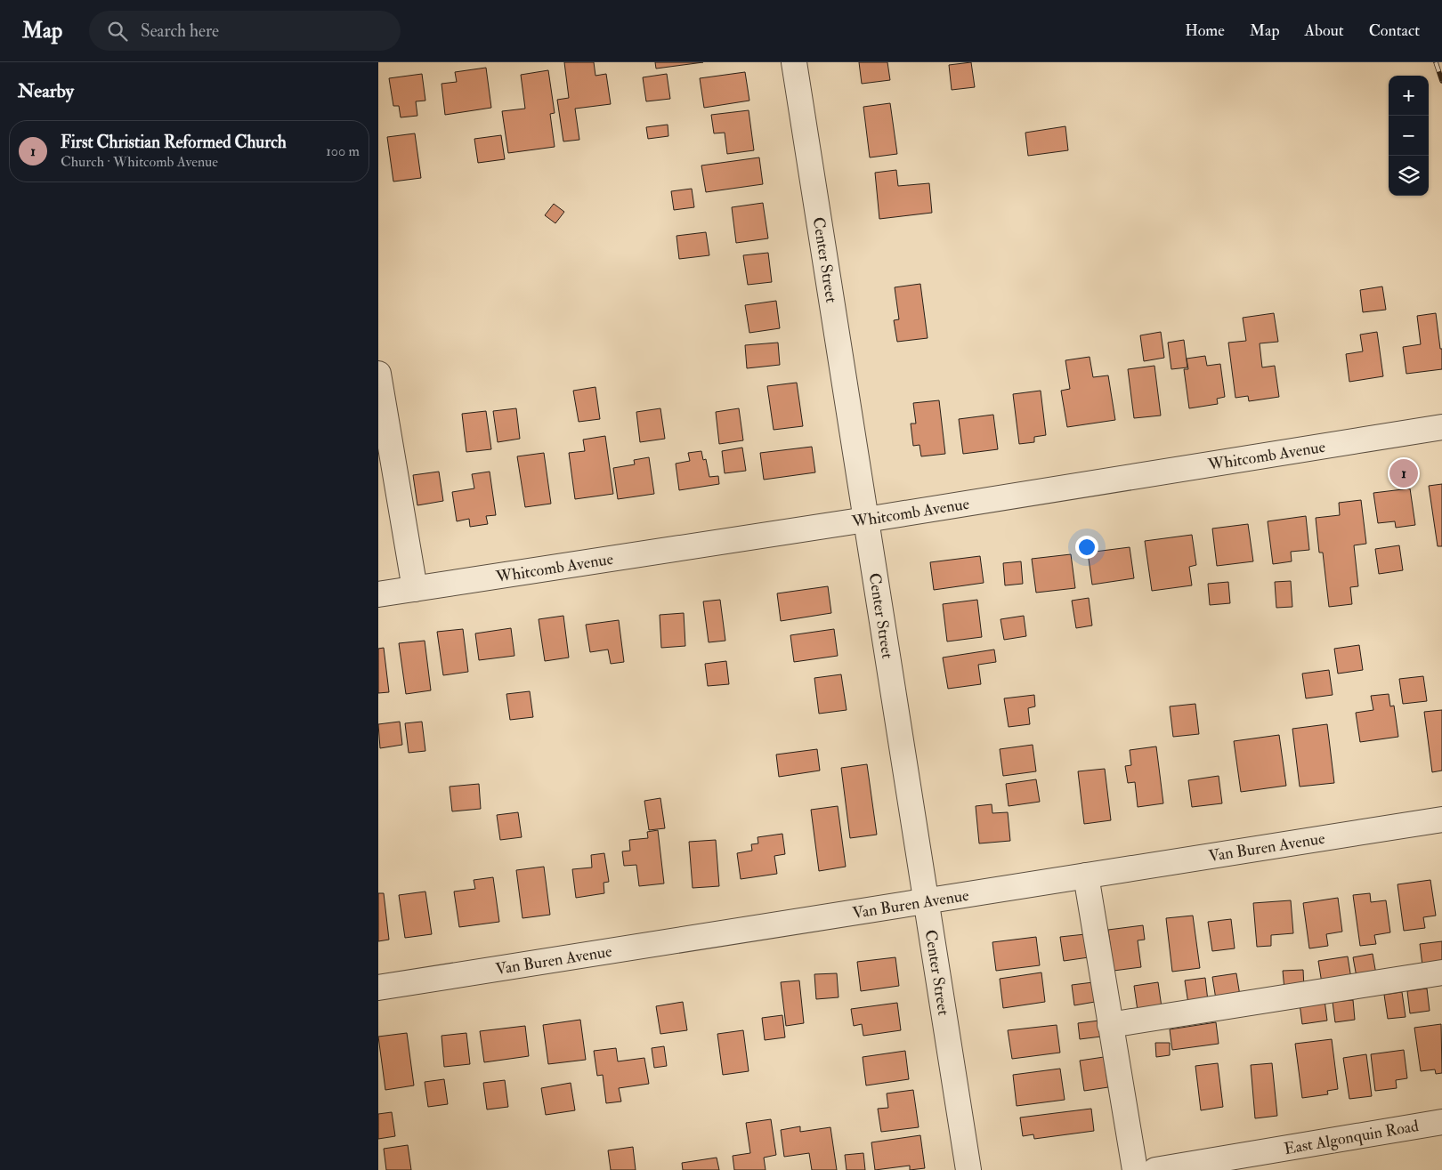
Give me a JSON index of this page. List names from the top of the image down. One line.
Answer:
{"streets":{"street":["Center Street","Whitcomb Avenue","Van Buren Avenue","East Algonquin Road"]},"crossings":[["Center Street","Whitcomb Avenue"],["Center Street","Van Buren Avenue"]],"page":{"header":"Map","search":"Search here","nav":["Home","Map","About","Contact"],"heading":"Nearby","map_buttons":["+","−"],"list":[{"mark":"1","name":"First Christian Reformed Church","note":"Church · Whitcomb Avenue","value":"100 m"}],"pins":"1"}}
